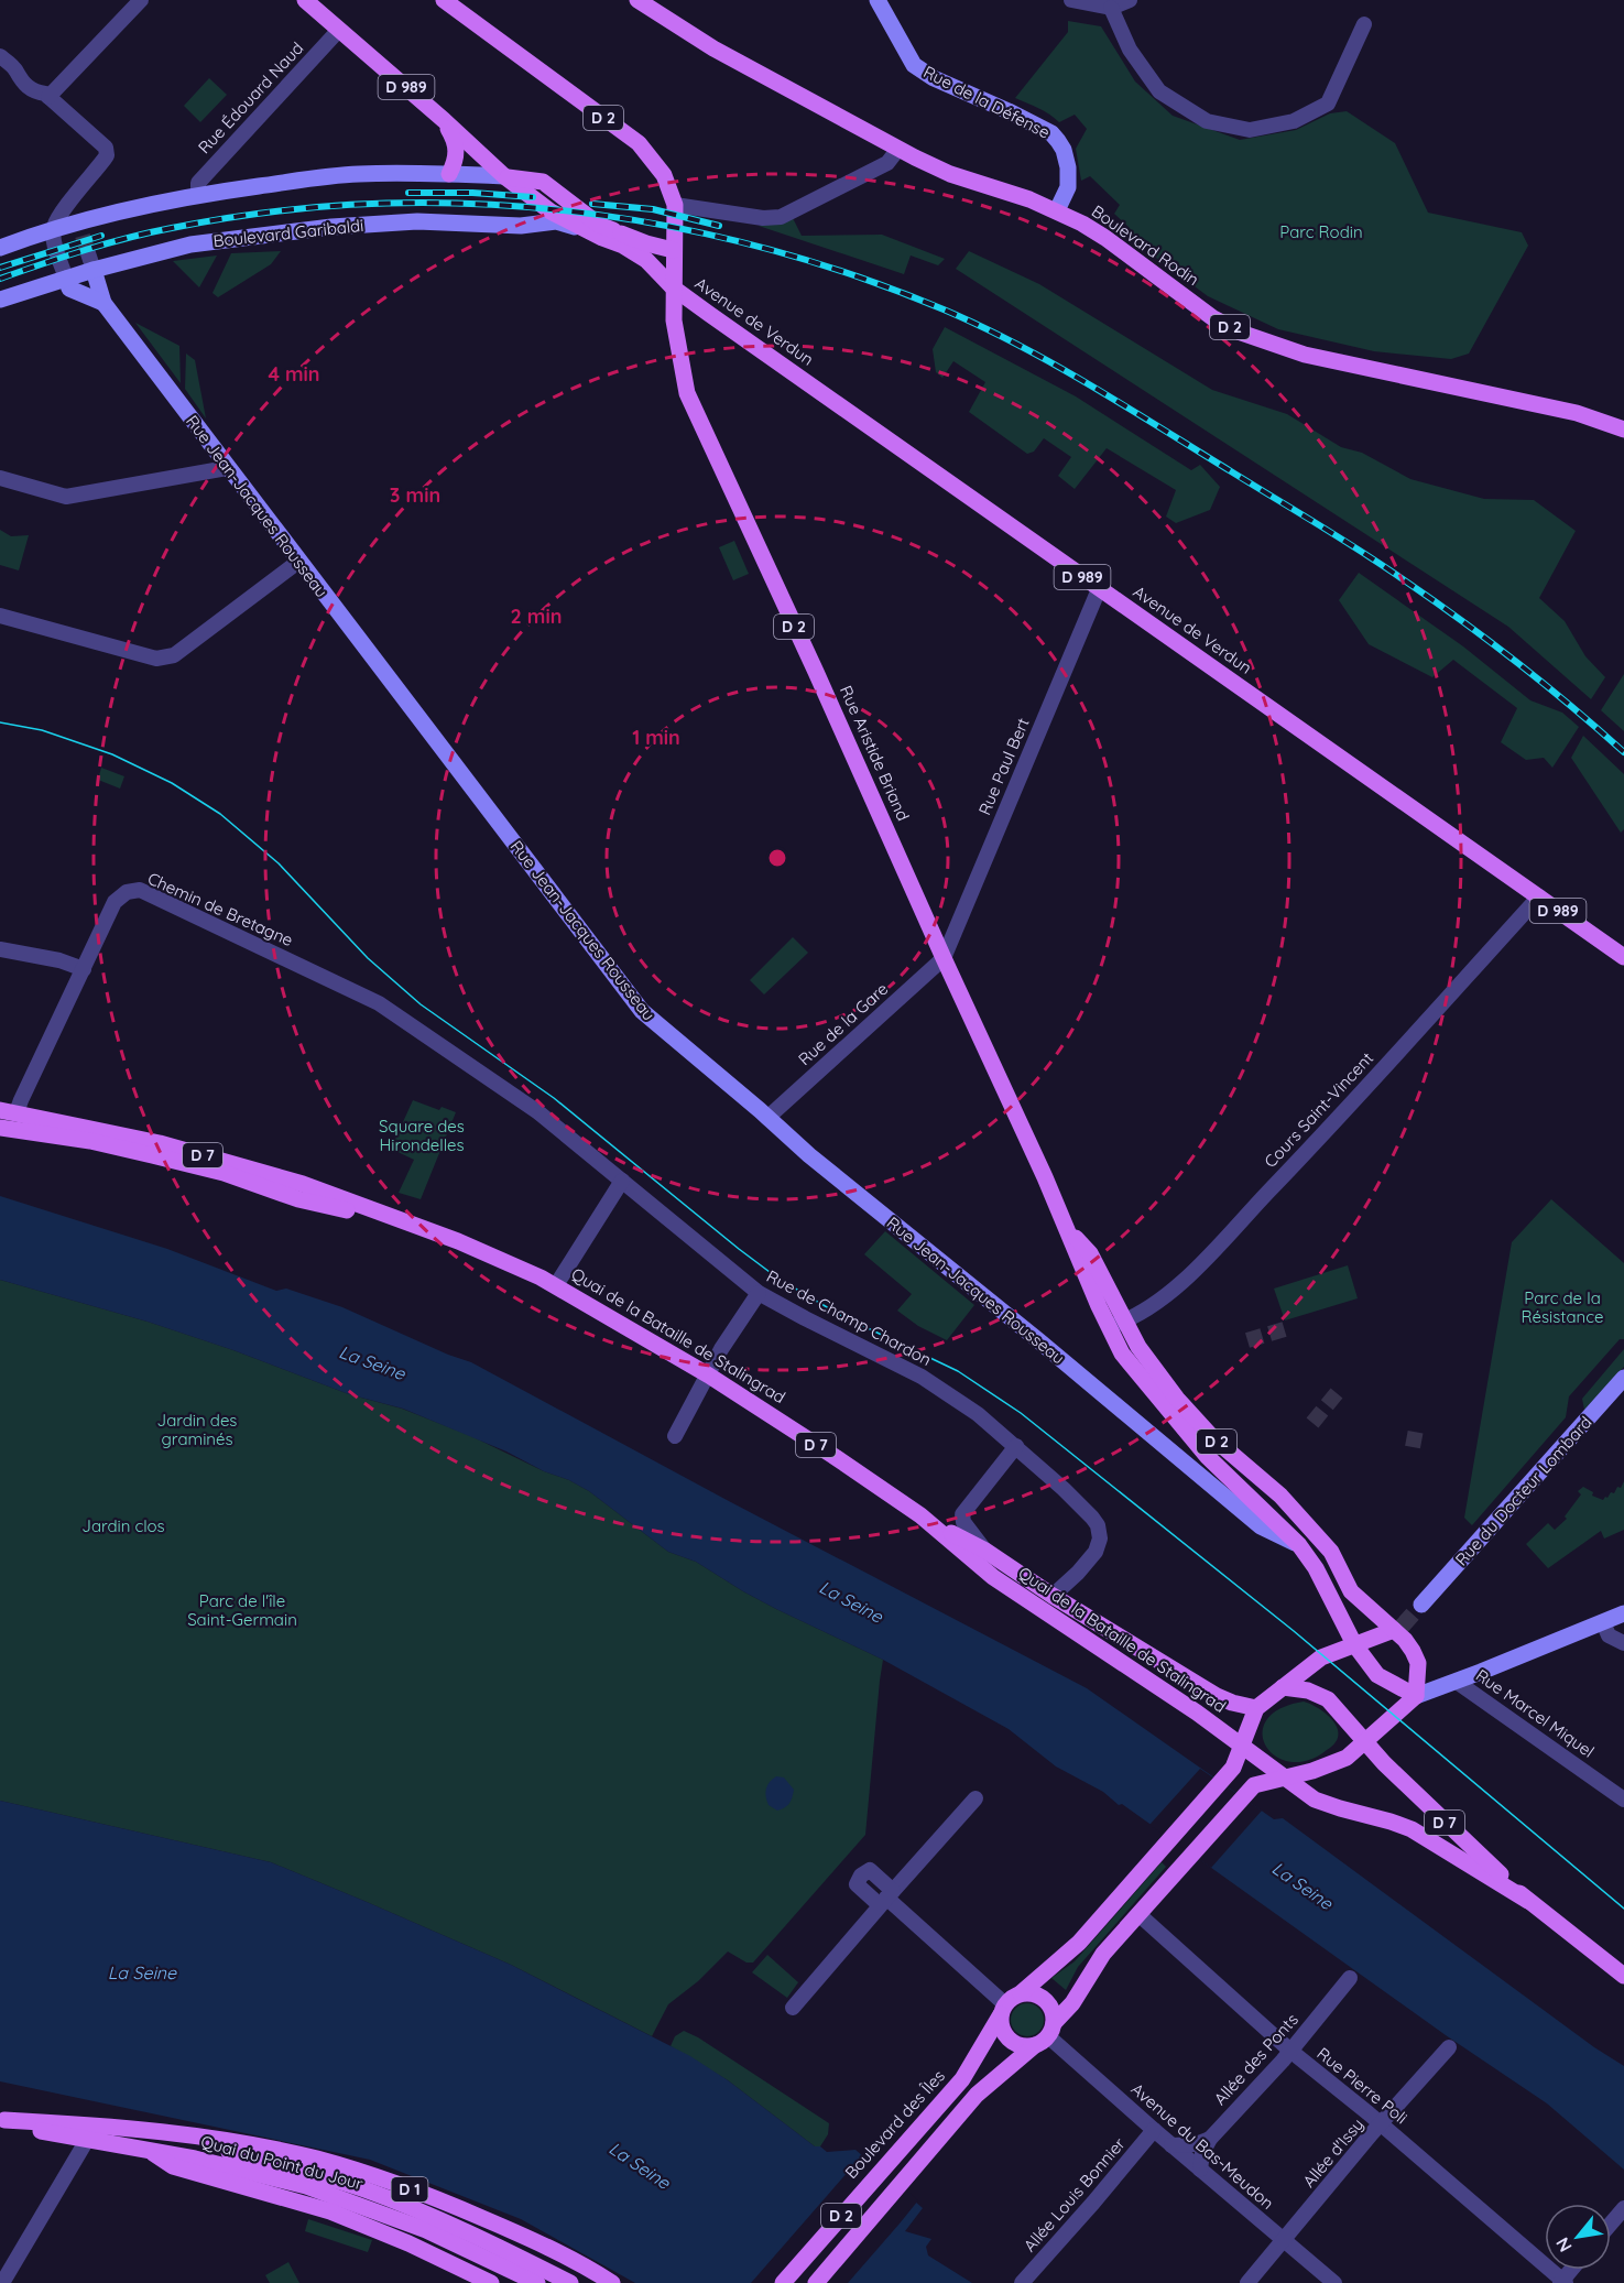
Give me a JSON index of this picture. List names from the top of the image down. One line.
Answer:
{"streets":{"main road":["D 989","D 2","Boulevard Rodin","Avenue de Verdun","Rue Aristide Briand","D 7","Quai de la Bataille de Stalingrad","Boulevard des Îles","Quai du Point du Jour","D 1"],"street":["Rue Édouard Naud","Rue de la Défense","Boulevard Garibaldi","Rue Jean-Jacques Rousseau","Rue Paul Bert","Chemin de Bretagne","Rue de la Gare","Cours Saint-Vincent","Rue de Champ Chardon","Rue du Docteur Lombard","Rue Marcel Miquel","Allée des Ponts","Rue Pierre Poli","Avenue du Bas-Meudon","Allée d'Issy","Allée Louis Bonnier"]},"crossings":[["D 989","Rue Édouard Naud"],["D 989","D 2"],["D 989","Boulevard Garibaldi"],["D 989","Avenue de Verdun"],["D 989","Rue Aristide Briand"],["Rue de la Défense","Boulevard Rodin"],["D 2","Avenue de Verdun"],["D 2","Rue Aristide Briand"],["D 2","Boulevard des Îles"],["D 2","Avenue du Bas-Meudon"],["Boulevard Garibaldi","Rue Jean-Jacques Rousseau"],["Avenue de Verdun","Rue Aristide Briand"],["Avenue de Verdun","Rue Paul Bert"],["Avenue de Verdun","Cours Saint-Vincent"],["Rue Jean-Jacques Rousseau","Rue Aristide Briand"],["Rue Jean-Jacques Rousseau","Rue de la Gare"],["Rue Aristide Briand","Rue Paul Bert"],["Rue Aristide Briand","Rue de la Gare"],["Rue Aristide Briand","Cours Saint-Vincent"],["Rue Paul Bert","Rue de la Gare"],["Chemin de Bretagne","Rue de Champ Chardon"],["Chemin de Bretagne","Quai de la Bataille de Stalingrad"],["D 7","Quai de la Bataille de Stalingrad"],["Rue de Champ Chardon","Quai de la Bataille de Stalingrad"],["Allée des Ponts","Rue Pierre Poli"],["Allée des Ponts","Avenue du Bas-Meudon"],["Rue Pierre Poli","Allée d'Issy"],["Boulevard des Îles","Avenue du Bas-Meudon"],["Avenue du Bas-Meudon","Allée d'Issy"],["Avenue du Bas-Meudon","Allée Louis Bonnier"],["Quai du Point du Jour","D 1"]],"water":["La Seine"],"parks":["Parc Rodin","Square des Hirondelles","Parc de la Résistance","Jardin des graminés","Jardin clos","Parc de l'île Saint-Germain"],"north":"bottom left","rings":["4 min","3 min","2 min","1 min"]}
